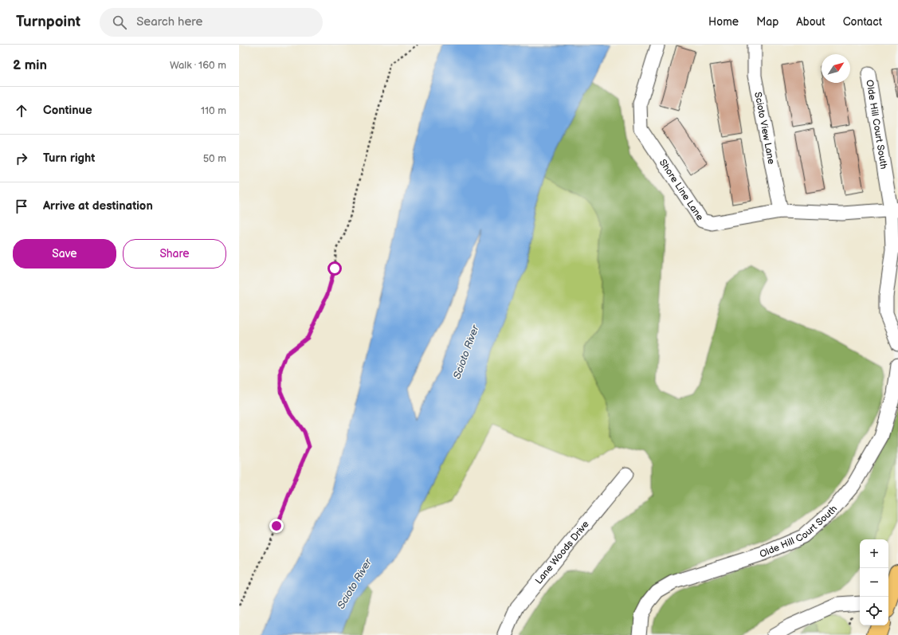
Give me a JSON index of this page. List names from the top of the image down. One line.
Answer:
{"streets":{"street":["Olde Hill Court South","Scioto View Lane","Shore Line Lane","Lane Woods Drive"]},"crossings":[["Olde Hill Court South","Shore Line Lane"],["Scioto View Lane","Shore Line Lane"]],"water":["Scioto River"],"north":"top right","page":{"header":"Turnpoint","search":"Search here","nav":["Home","Map","About","Contact"],"heading":["2 min","Walk · 160 m"],"list":[["Continue","110 m"],["Turn right","50 m"],"Arrive at destination"],"buttons":["Save","Share"],"map_buttons":["+","−"]}}
